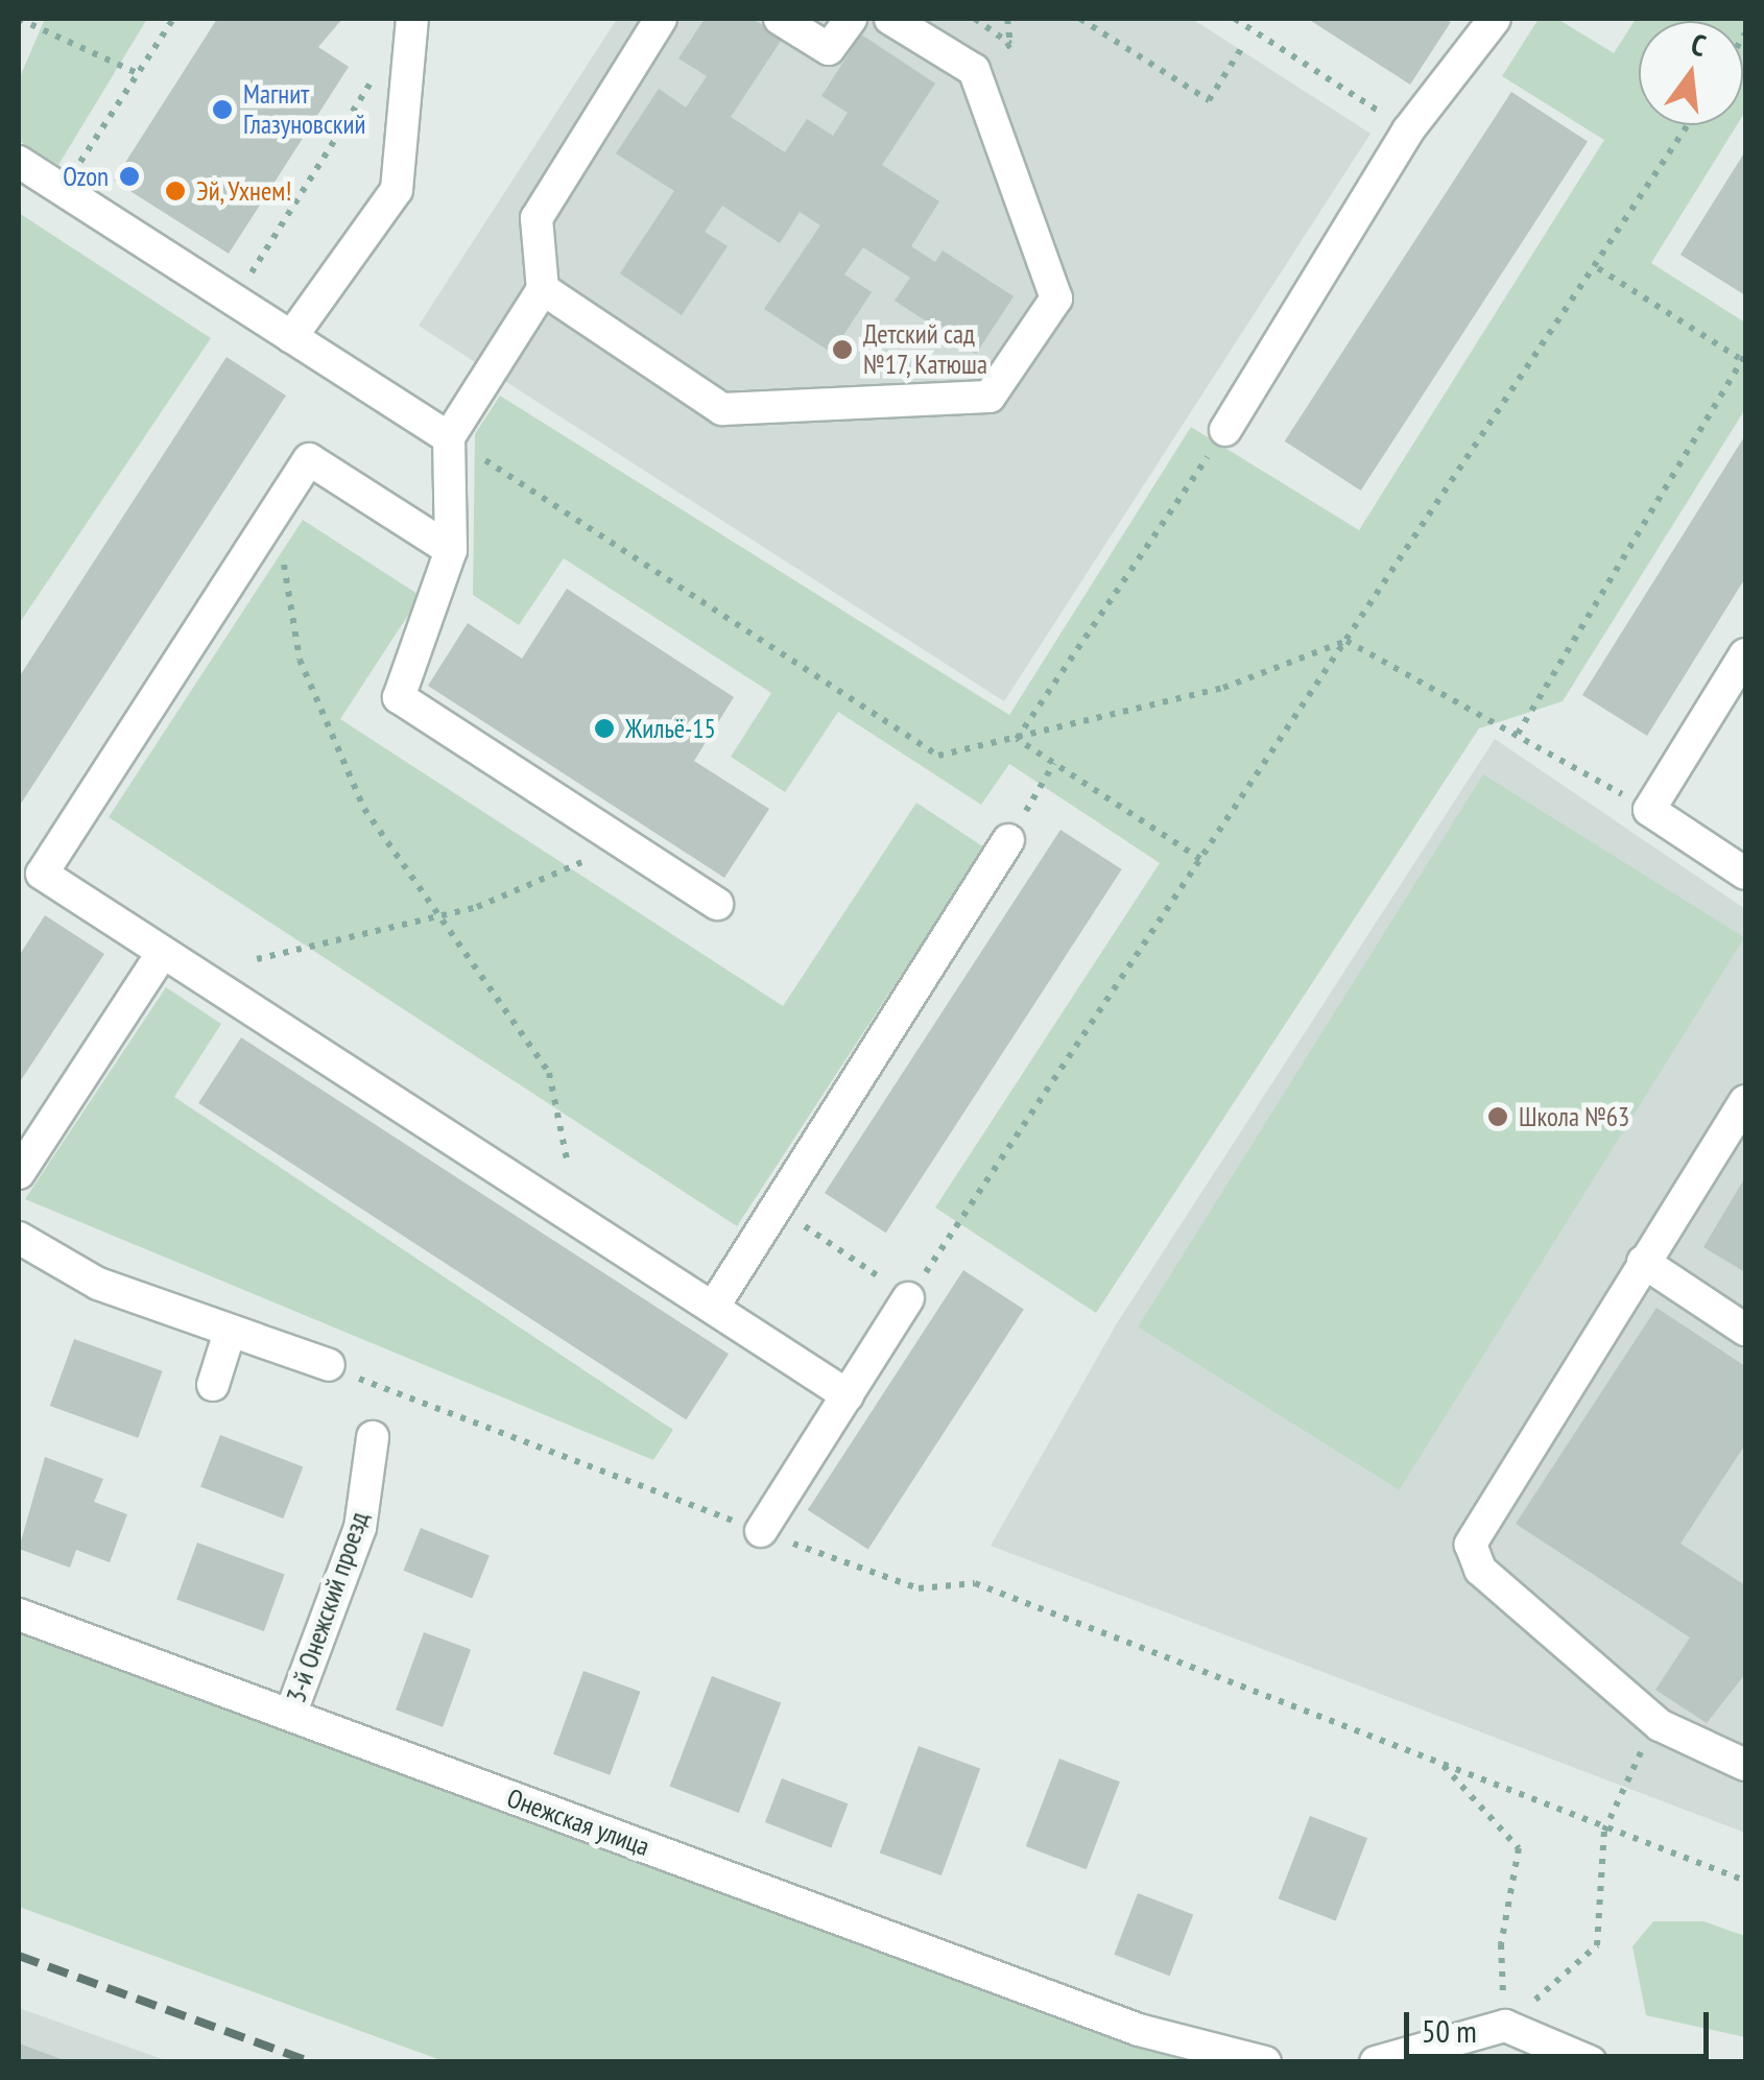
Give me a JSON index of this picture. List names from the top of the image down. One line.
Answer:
{"streets":{"street":["3-й Онежский проезд","Онежская улица"]},"crossings":[["3-й Онежский проезд","Онежская улица"]],"places":["Магнит Глазуновский","Ozon","Эй, Ухнем!","Детский сад №17, Катюша","Жильё-15","Школа №63"],"scale_bar":"50 m","north":"top"}
